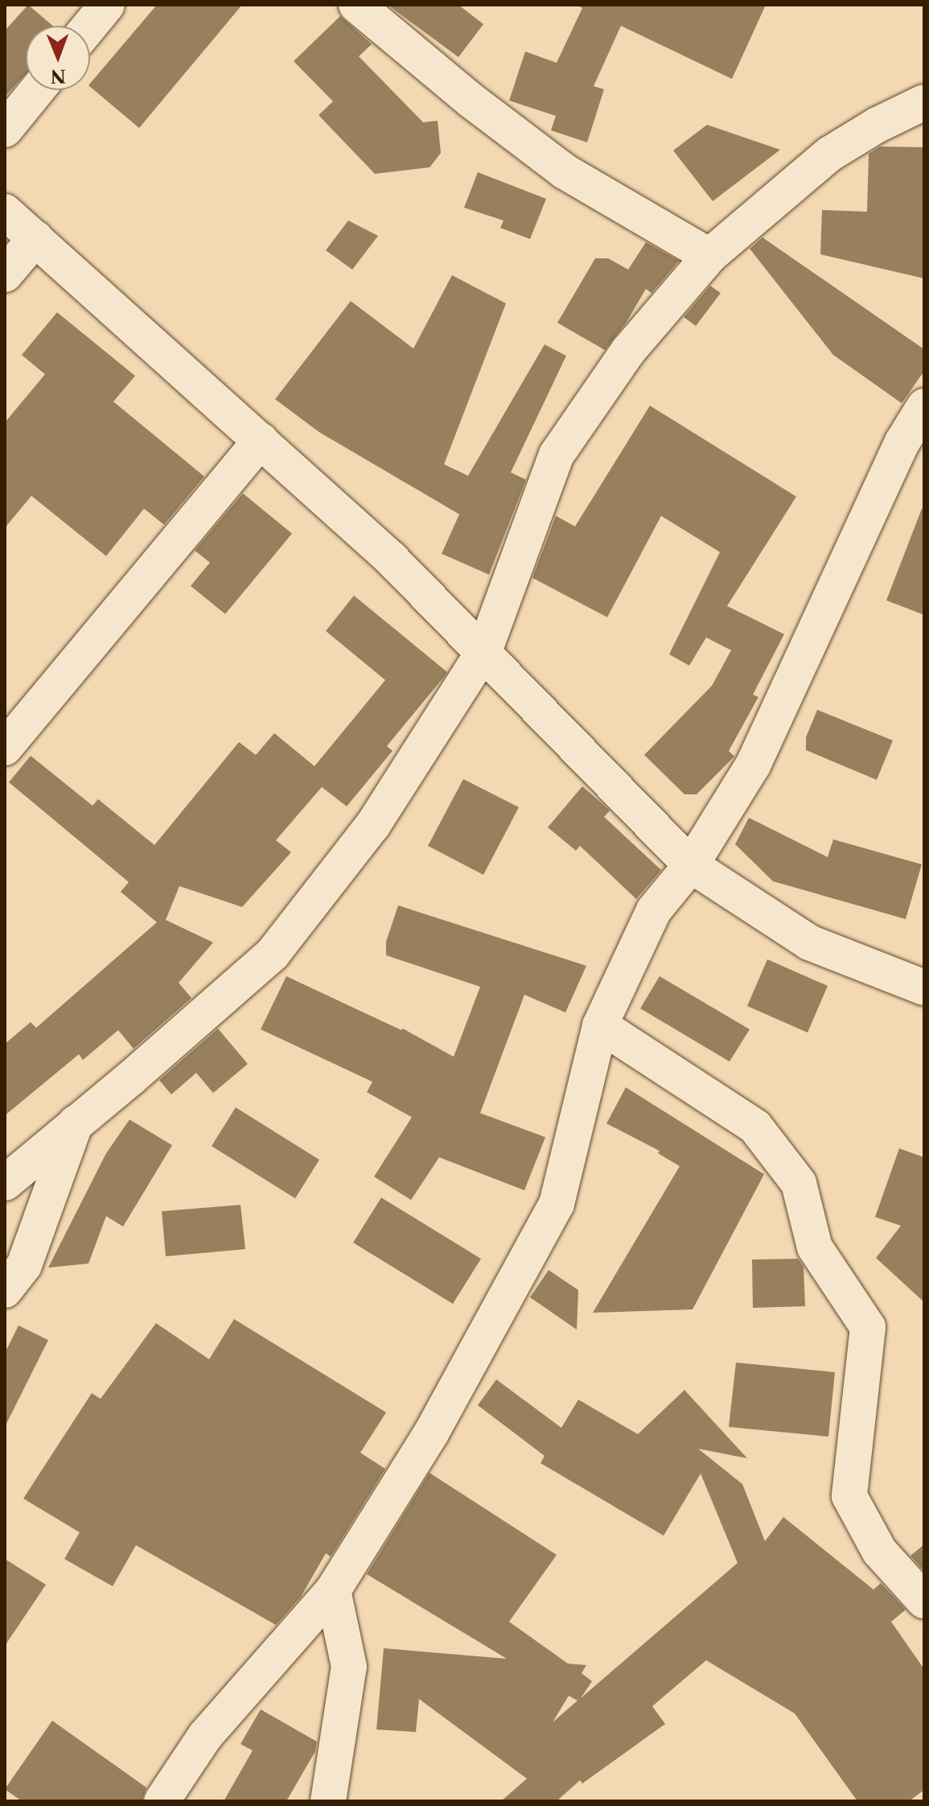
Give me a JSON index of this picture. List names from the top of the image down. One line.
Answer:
{"north":"bottom"}
